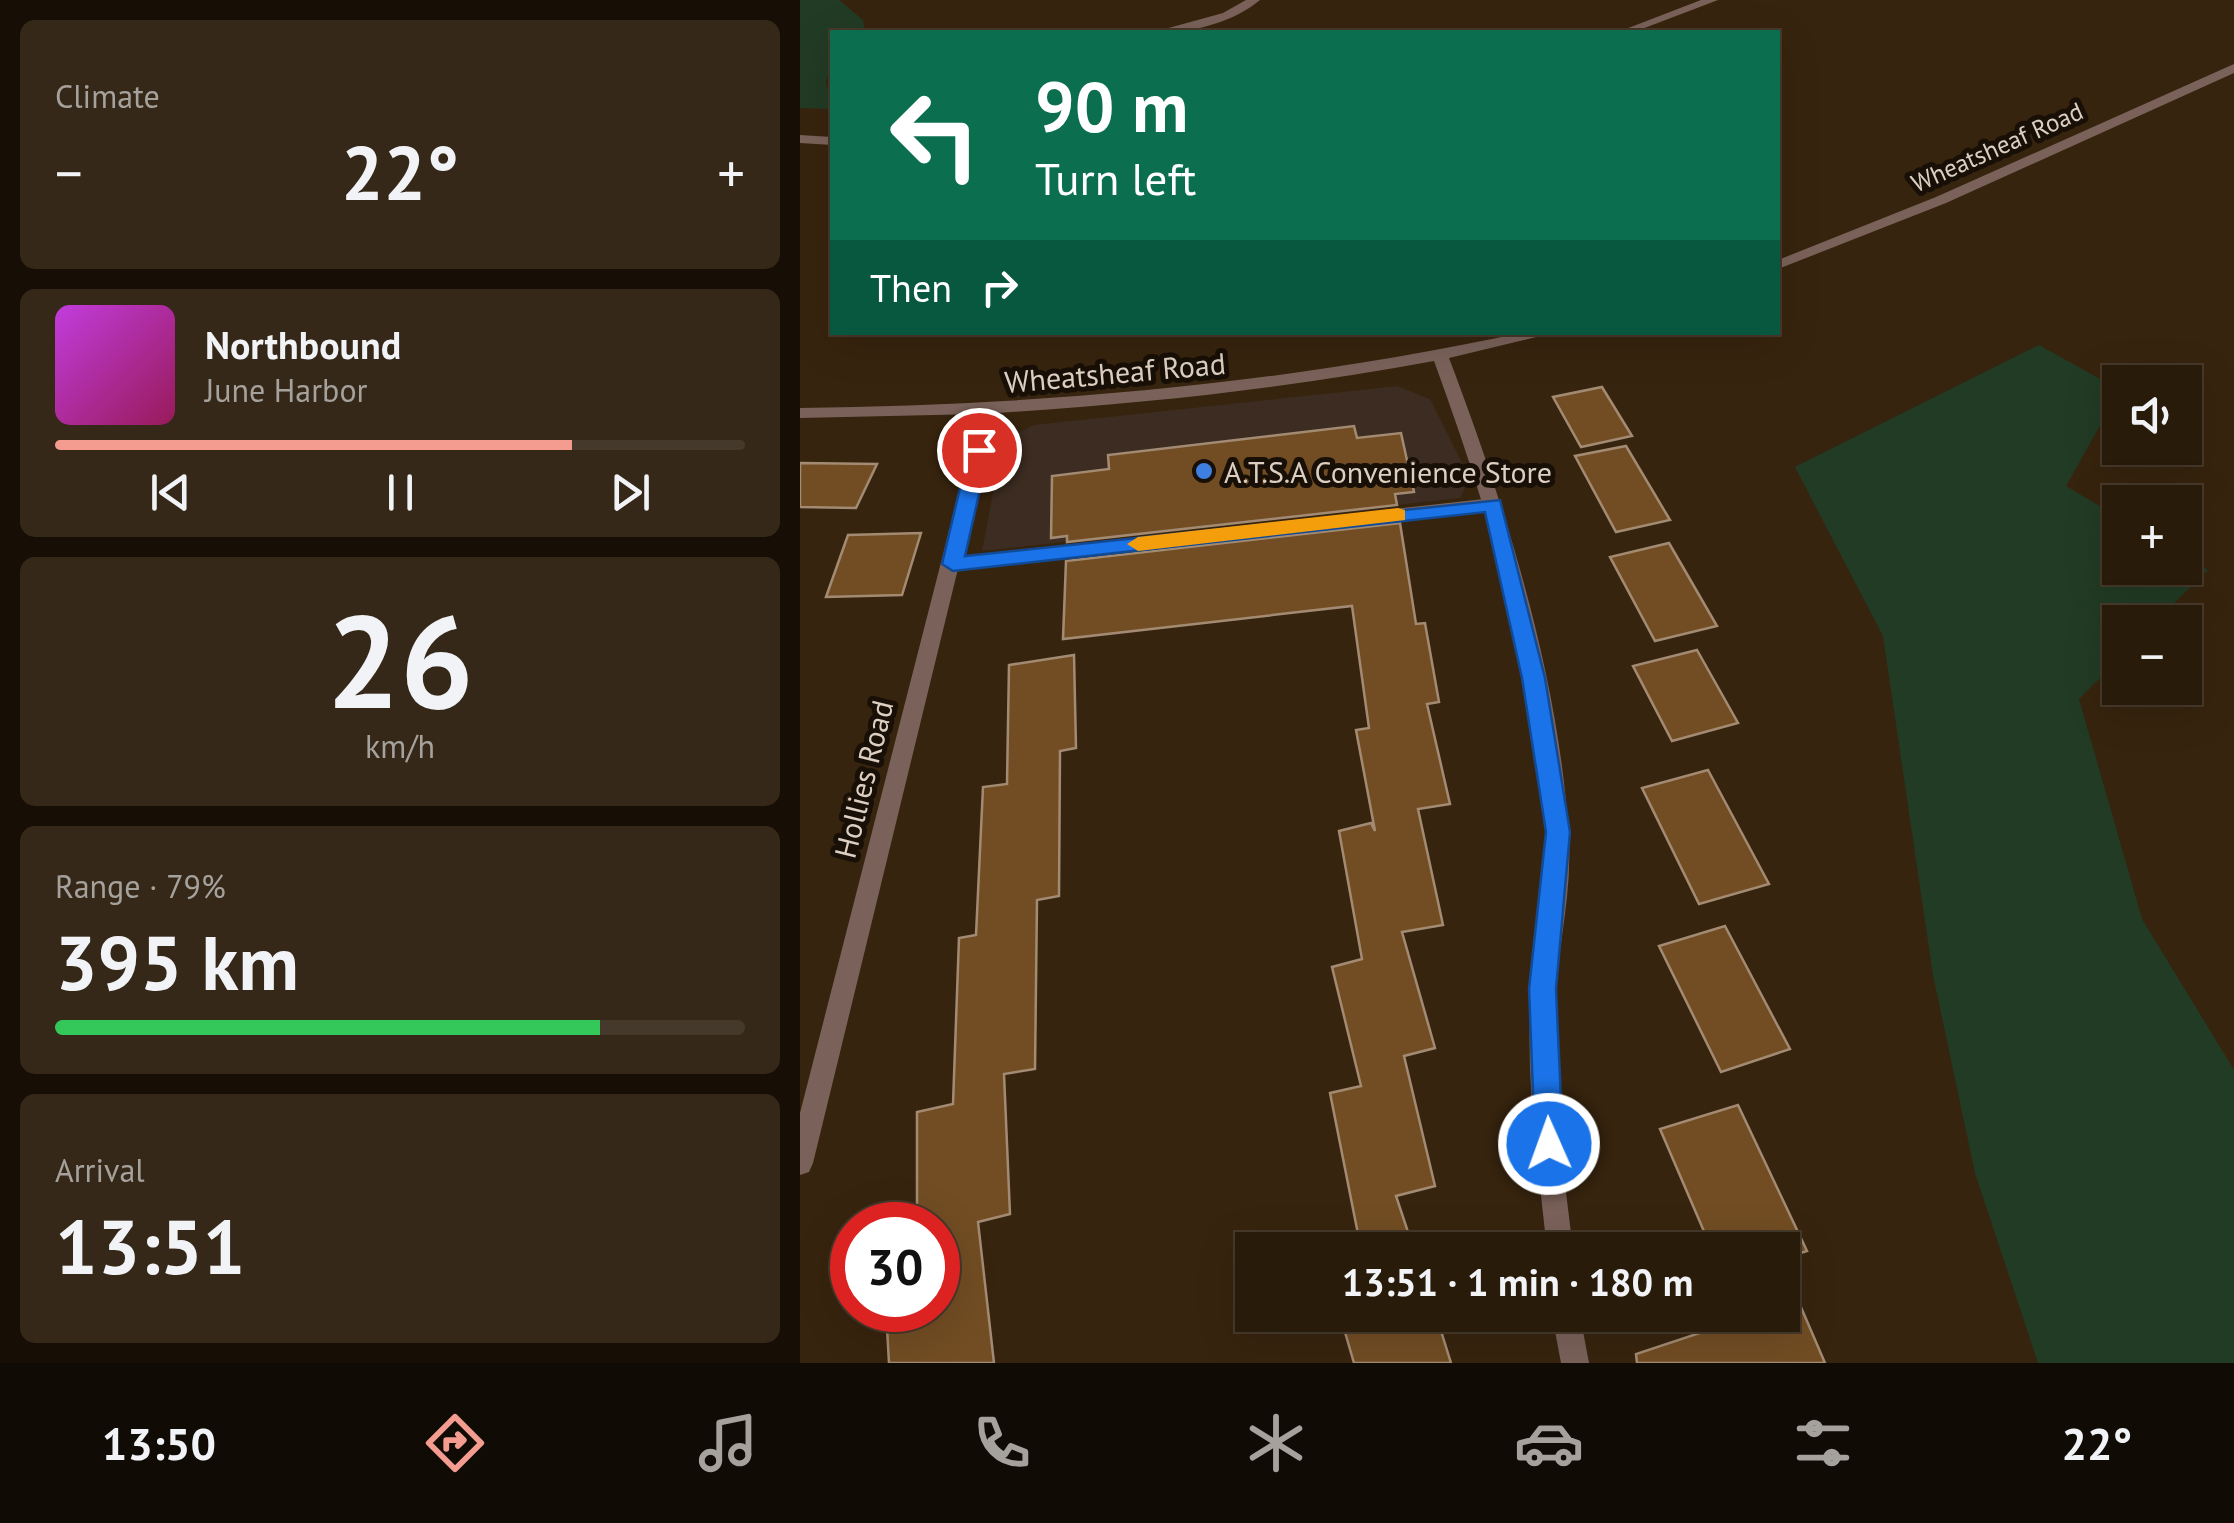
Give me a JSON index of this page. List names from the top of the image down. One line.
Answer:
{"streets":{"street":["Wheatsheaf Road","Hollies Road"]},"crossings":[["Wheatsheaf Road","Hollies Road"]],"places":["A.T.S.A Convenience Store"],"page":{"tile":["Climate",["26","km/h"],["Range · 79%","395 km"],["Arrival","13:51"]],"turn":["90 m","Turn left"],"heat":["−","22°","+"],"then":"Then","song":["Northbound","June Harbor"],"map_buttons":["+","−"],"limit":"30","trip":"13:51 · 1 min · 180 m","tabs":["13:50","22°"]}}
